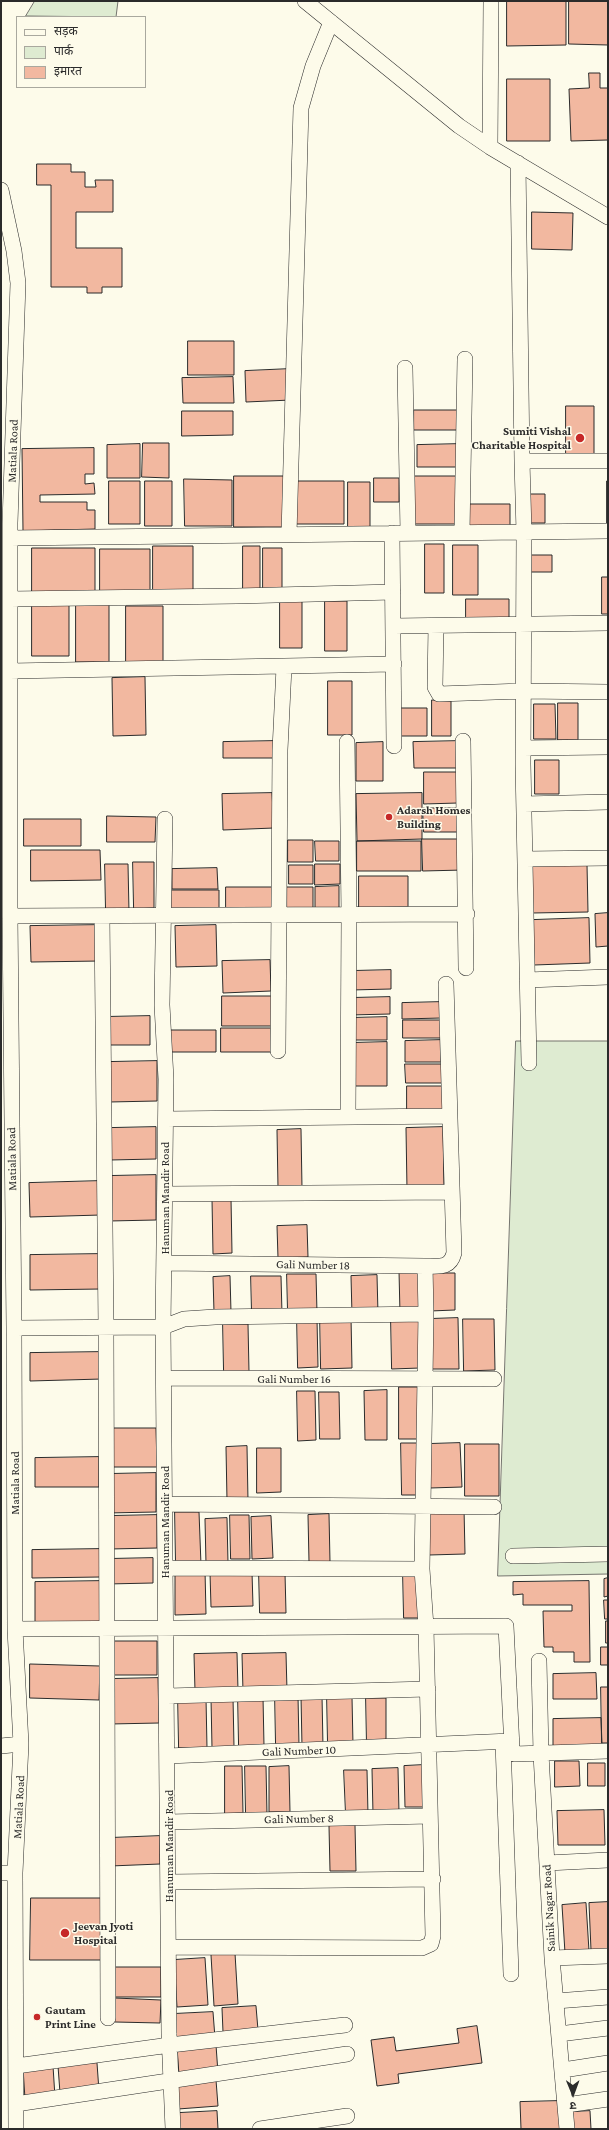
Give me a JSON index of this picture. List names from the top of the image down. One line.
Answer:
{"streets":{"street":["Matiala Road","Hanuman Mandir Road","Gali Number 18","Gali Number 16","Gali Number 10","Gali Number 8","Sainik Nagar Road"]},"crossings":[["Hanuman Mandir Road","Gali Number 18"],["Hanuman Mandir Road","Gali Number 16"],["Hanuman Mandir Road","Gali Number 10"],["Hanuman Mandir Road","Gali Number 8"]],"places":["Sumiti Vishal Charitable Hospital","Adarsh Homes Building","Jeevan Jyoti Hospital","Gautam Print Line"],"legend":["सड़क","पार्क","इमारत"],"north":"bottom"}
